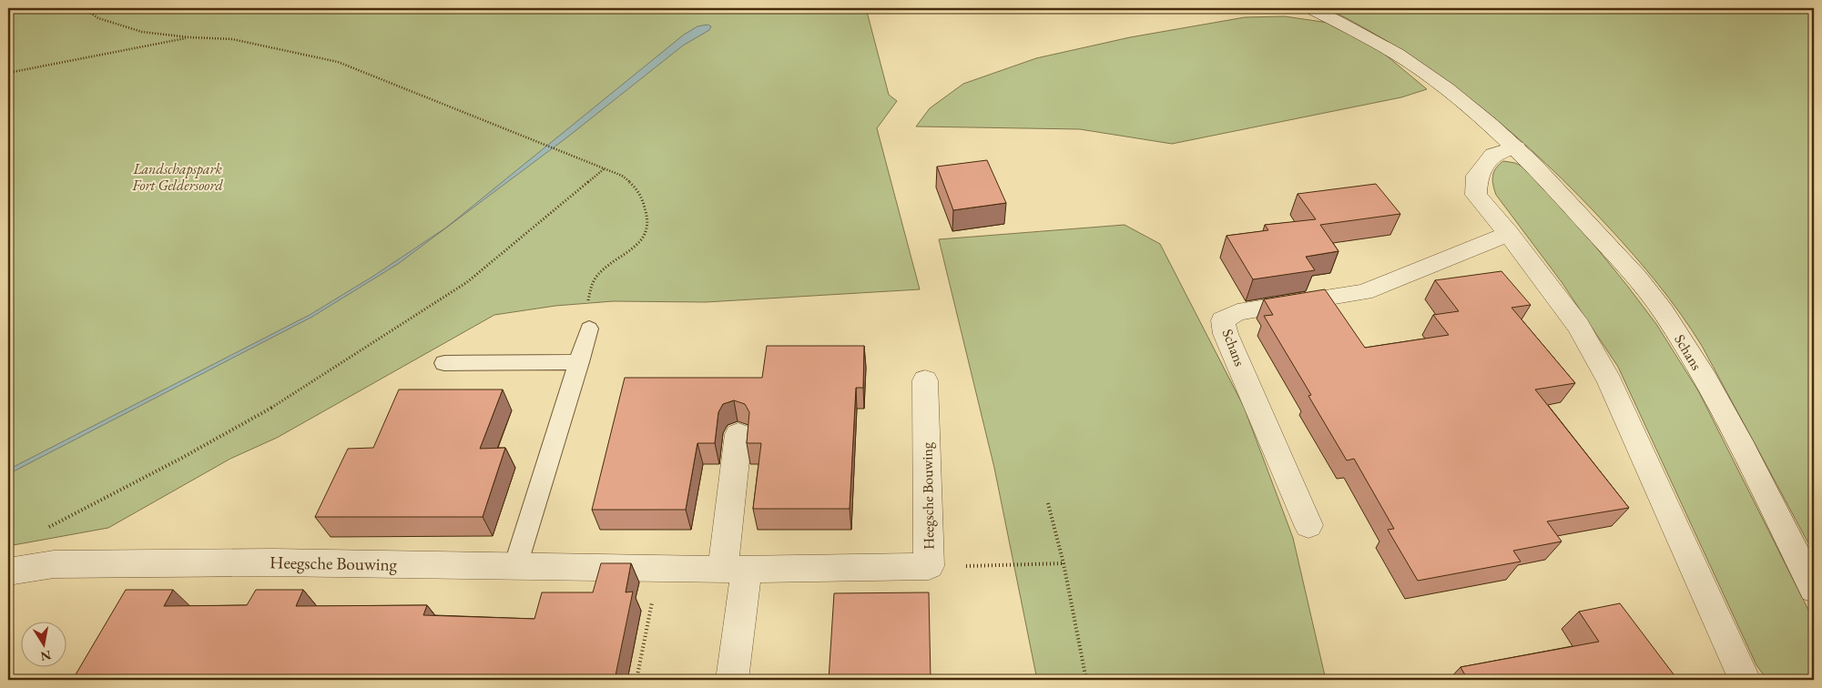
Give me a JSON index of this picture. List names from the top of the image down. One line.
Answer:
{"streets":{"street":["Schans","Heegsche Bouwing"]},"parks":["Landschapspark Fort Geldersoord"],"north":"bottom"}
